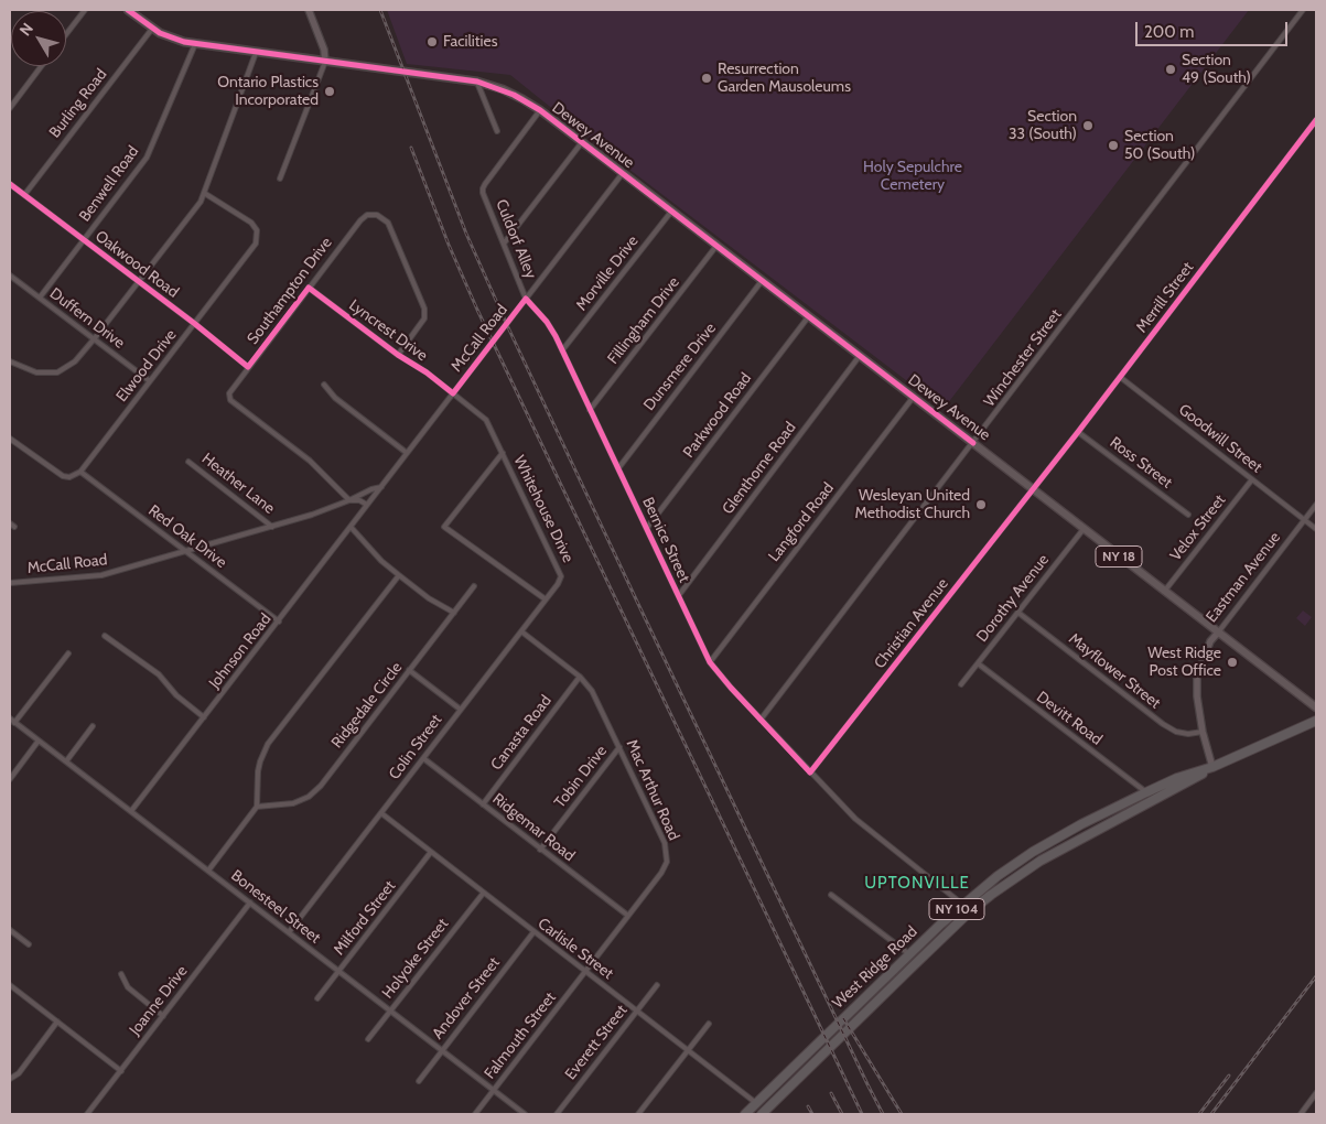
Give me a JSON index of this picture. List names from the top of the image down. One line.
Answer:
{"streets":{"highway":["NY 104","West Ridge Road"],"main road":["Dewey Avenue","NY 18"],"street":["Burling Road","Benwell Road","Culdorf Alley","Oakwood Road","Morville Drive","Southampton Drive","Merrill Street","Duffern Drive","Fillingham Drive","Lyncrest Drive","McCall Road","Winchester Street","Elwood Drive","Dunsmere Drive","Parkwood Road","Goodwill Street","Ross Street","Glenthorne Road","Heather Lane","Whitehouse Drive","Langford Road","Velox Street","Red Oak Drive","Bernice Street","Eastman Avenue","Dorothy Avenue","Christian Avenue","Johnson Road","Mayflower Street","Ridgedale Circle","Devitt Road","Canasta Road","Colin Street","Tobin Drive","Mac Arthur Road","Ridgemar Road","Bonesteel Street","Milford Street","Carlisle Street","Holyoke Street","Andover Street","Joanne Drive","Falmouth Street","Everett Street"]},"crossings":[["Burling Road","Dewey Avenue"],["Burling Road","Oakwood Road"],["Dewey Avenue","Benwell Road"],["Dewey Avenue","Culdorf Alley"],["Dewey Avenue","Morville Drive"],["Dewey Avenue","Merrill Street"],["Dewey Avenue","Fillingham Drive"],["Dewey Avenue","McCall Road"],["Dewey Avenue","Winchester Street"],["Dewey Avenue","Dunsmere Drive"],["Dewey Avenue","Parkwood Road"],["Dewey Avenue","Glenthorne Road"],["Dewey Avenue","Langford Road"],["Dewey Avenue","Velox Street"],["Dewey Avenue","Eastman Avenue"],["Dewey Avenue","Dorothy Avenue"],["Dewey Avenue","Christian Avenue"],["Benwell Road","Oakwood Road"],["Benwell Road","Duffern Drive"],["Culdorf Alley","McCall Road"],["Culdorf Alley","Bernice Street"],["Oakwood Road","Southampton Drive"],["Oakwood Road","Elwood Drive"],["Morville Drive","Bernice Street"],["Southampton Drive","Lyncrest Drive"],["Southampton Drive","McCall Road"],["Merrill Street","Goodwill Street"],["Merrill Street","Ross Street"],["Merrill Street","Christian Avenue"],["Duffern Drive","Elwood Drive"],["Fillingham Drive","Bernice Street"],["Lyncrest Drive","McCall Road"],["Lyncrest Drive","Whitehouse Drive"],["McCall Road","Heather Lane"],["McCall Road","Whitehouse Drive"],["McCall Road","Red Oak Drive"],["McCall Road","Bernice Street"],["McCall Road","Johnson Road"],["Winchester Street","Bernice Street"],["Elwood Drive","Red Oak Drive"],["Dunsmere Drive","Bernice Street"],["Parkwood Road","Bernice Street"],["Goodwill Street","Velox Street"],["Goodwill Street","Eastman Avenue"],["Glenthorne Road","Bernice Street"],["Whitehouse Drive","Colin Street"],["Langford Road","Bernice Street"],["Red Oak Drive","Johnson Road"],["Bernice Street","Christian Avenue"],["Bernice Street","West Ridge Road"],["Eastman Avenue","Mayflower Street"],["Eastman Avenue","West Ridge Road"],["Dorothy Avenue","Mayflower Street"],["Dorothy Avenue","Devitt Road"],["Johnson Road","Bonesteel Street"],["Devitt Road","West Ridge Road"],["Canasta Road","Mac Arthur Road"],["Canasta Road","Ridgemar Road"],["Colin Street","Mac Arthur Road"],["Colin Street","Ridgemar Road"],["Colin Street","Bonesteel Street"],["Colin Street","Carlisle Street"],["Tobin Drive","Mac Arthur Road"],["Tobin Drive","Ridgemar Road"],["Mac Arthur Road","Ridgemar Road"],["Mac Arthur Road","Carlisle Street"],["Mac Arthur Road","Falmouth Street"],["Bonesteel Street","Milford Street"],["Bonesteel Street","Holyoke Street"],["Bonesteel Street","Andover Street"],["Bonesteel Street","Joanne Drive"],["Bonesteel Street","Falmouth Street"],["Milford Street","Carlisle Street"],["Carlisle Street","Holyoke Street"],["Carlisle Street","West Ridge Road"],["Carlisle Street","Andover Street"],["Carlisle Street","Falmouth Street"],["Carlisle Street","Everett Street"]],"districts":["UPTONVILLE"],"parks":["Holy Sepulchre Cemetery"],"places":["Facilities","Section 49 (South)","Resurrection Garden Mausoleums","Ontario Plastics Incorporated","Section 33 (South)","Section 50 (South)","Wesleyan United Methodist Church","West Ridge Post Office"],"scale_bar":"200 m","north":"top left"}
